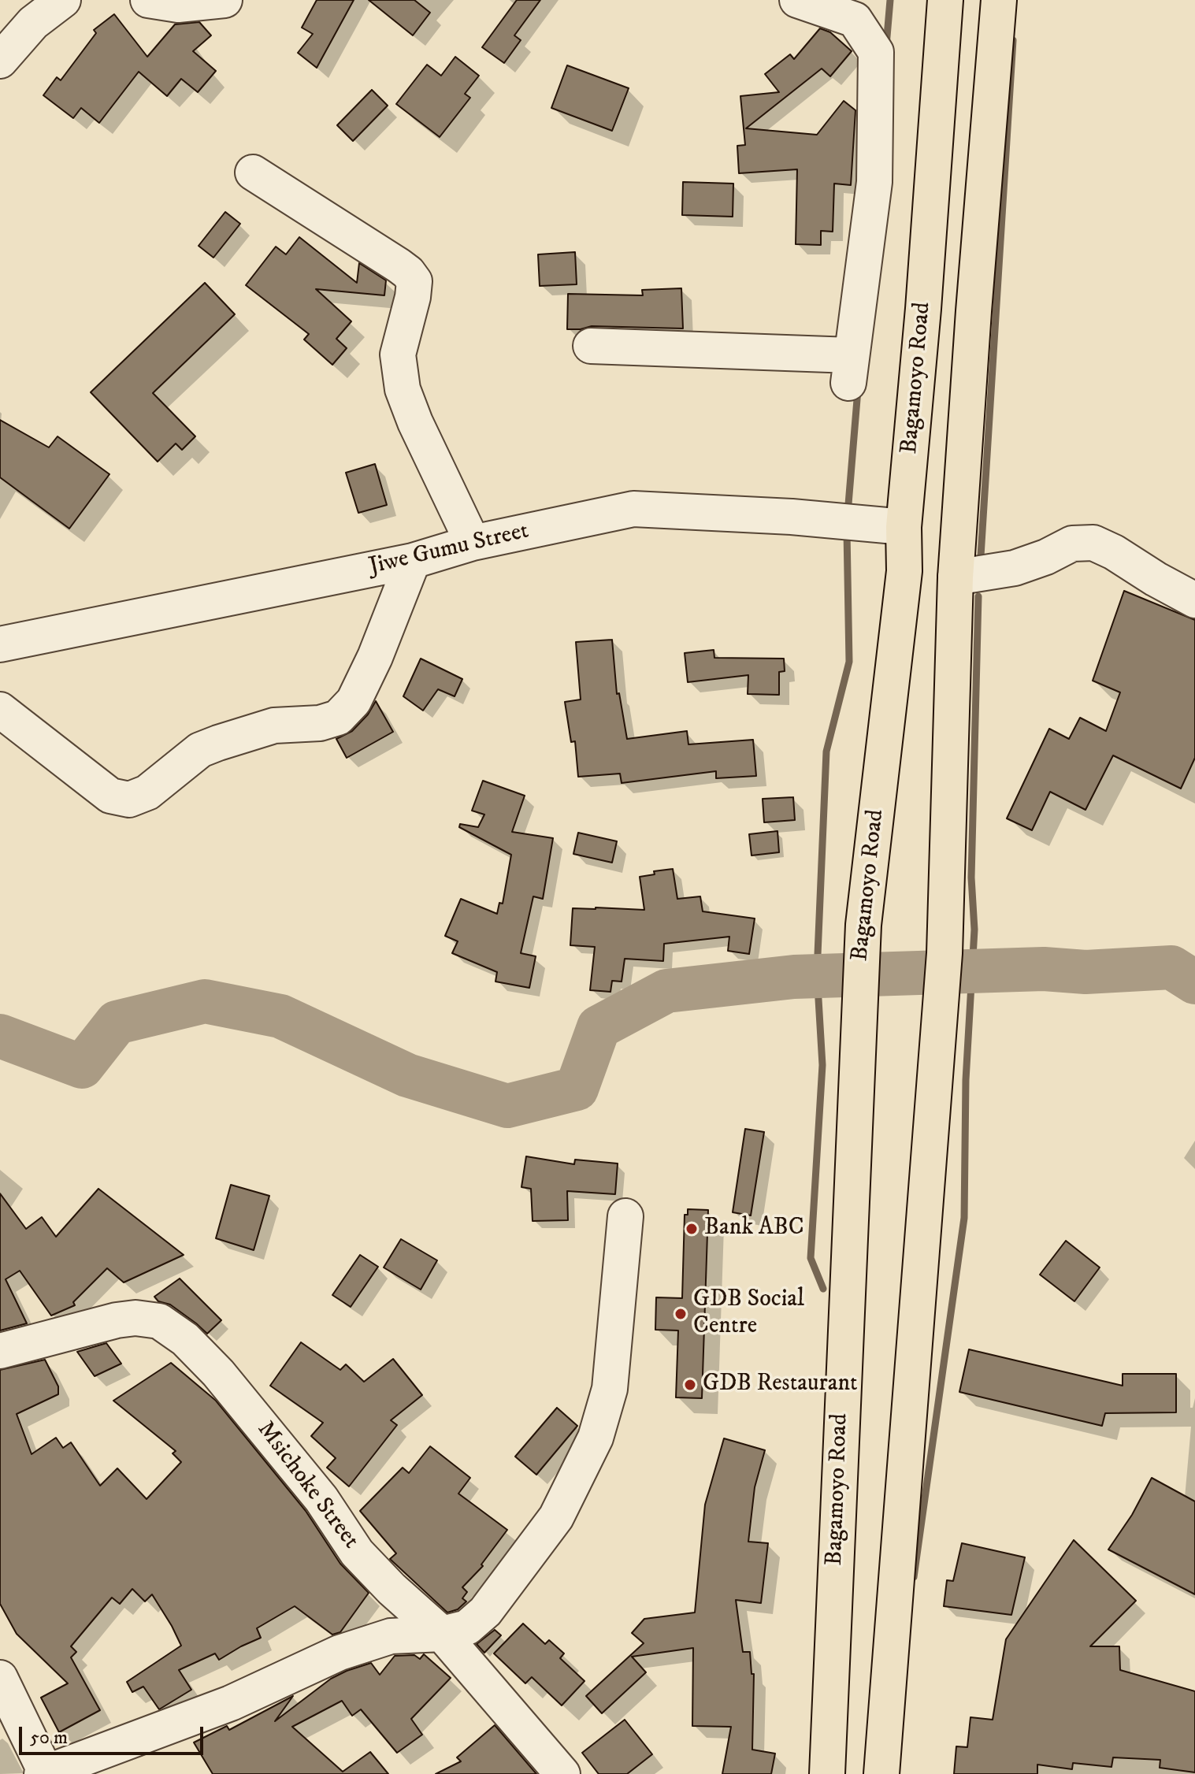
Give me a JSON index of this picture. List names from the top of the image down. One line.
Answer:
{"streets":{"highway":["Bagamoyo Road"],"street":["Jiwe Gumu Street","Msichoke Street"]},"crossings":[["Bagamoyo Road","Jiwe Gumu Street"]],"places":["Bank ABC","GDB Social Centre","GDB Restaurant"],"scale_bar":"50 m"}
